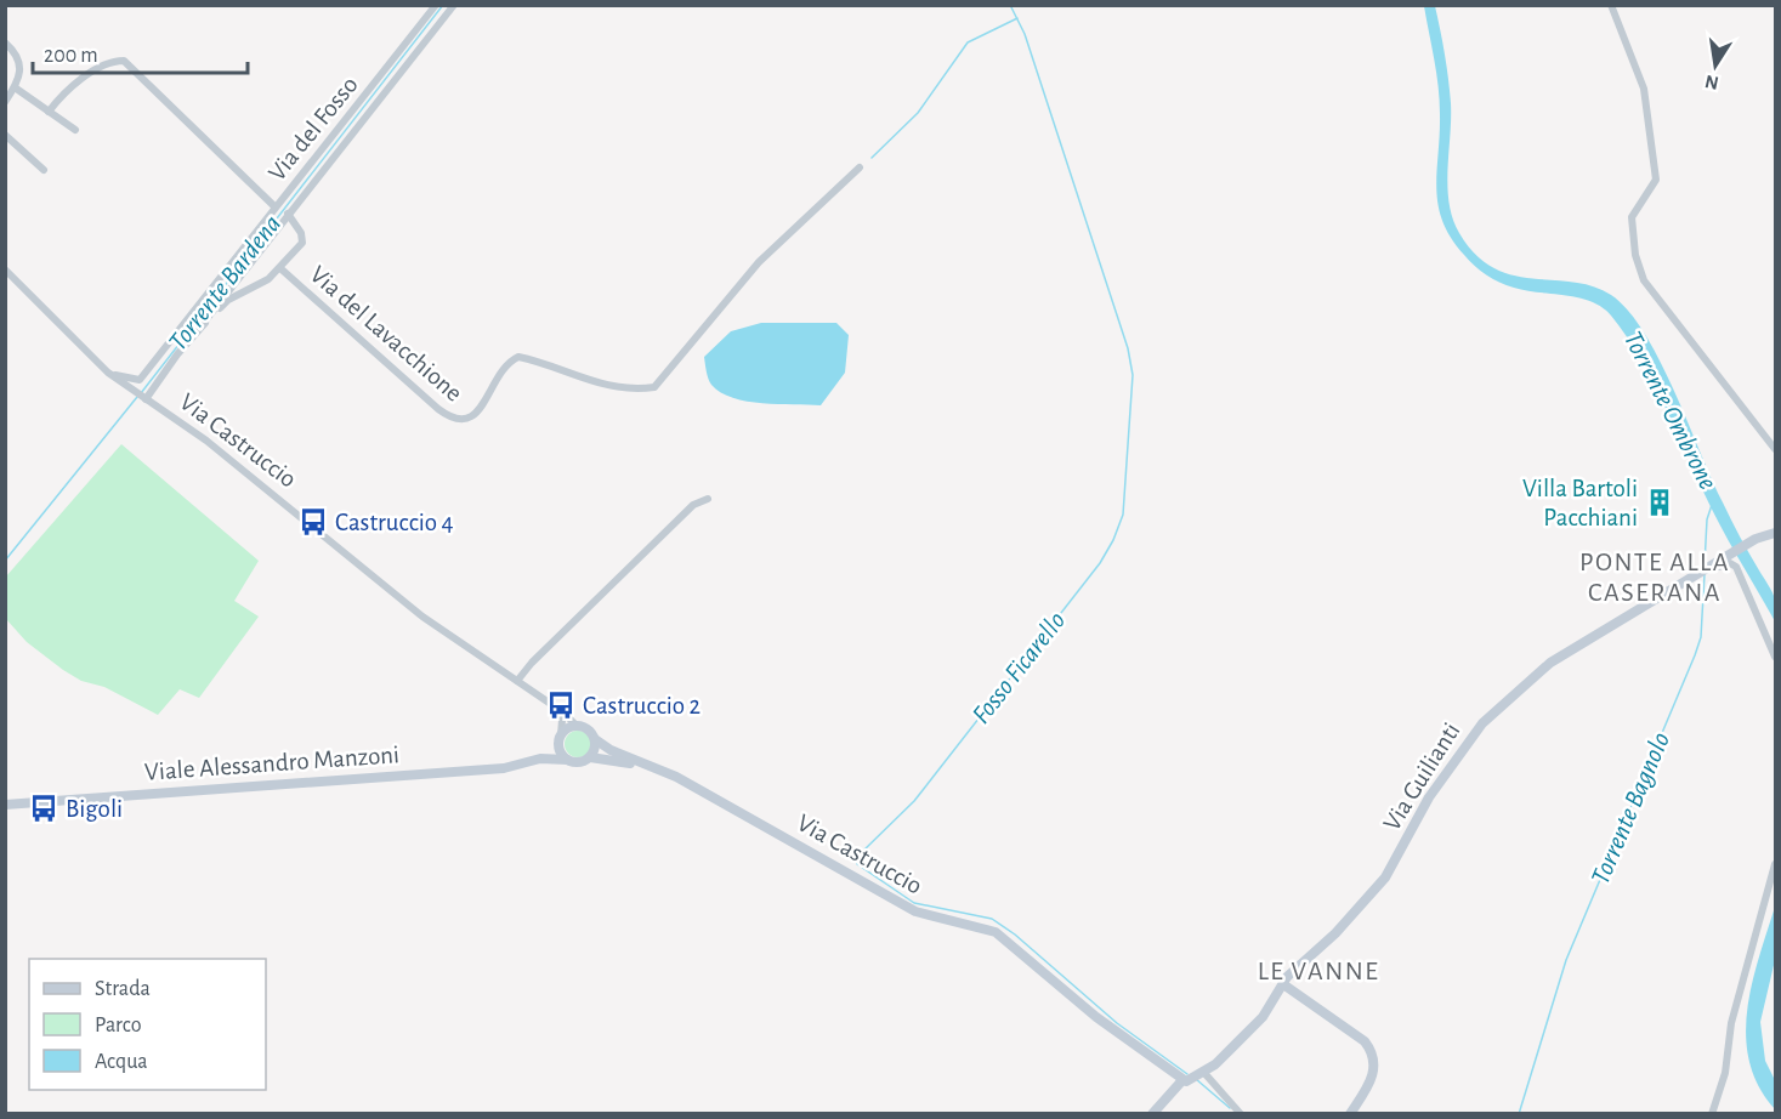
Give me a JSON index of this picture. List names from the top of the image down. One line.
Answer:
{"streets":{"street":["Via del Fosso","Via del Lavacchione","Via Castruccio","Viale Alessandro Manzoni","Via Guilianti"]},"crossings":[["Via del Fosso","Via Castruccio"],["Via Castruccio","Via Guilianti"]],"districts":["PONTE ALLA CASERANA","LE VANNE"],"water":["Torrente Bardena","Torrente Ombrone","Fosso Ficarello","Torrente Bagnolo"],"places":{"building":["Villa Bartoli Pacchiani"],"bus stop":["Castruccio 4","Castruccio 2","Bigoli"]},"legend":["Strada","Parco","Acqua"],"scale_bar":"200 m","north":"bottom"}
